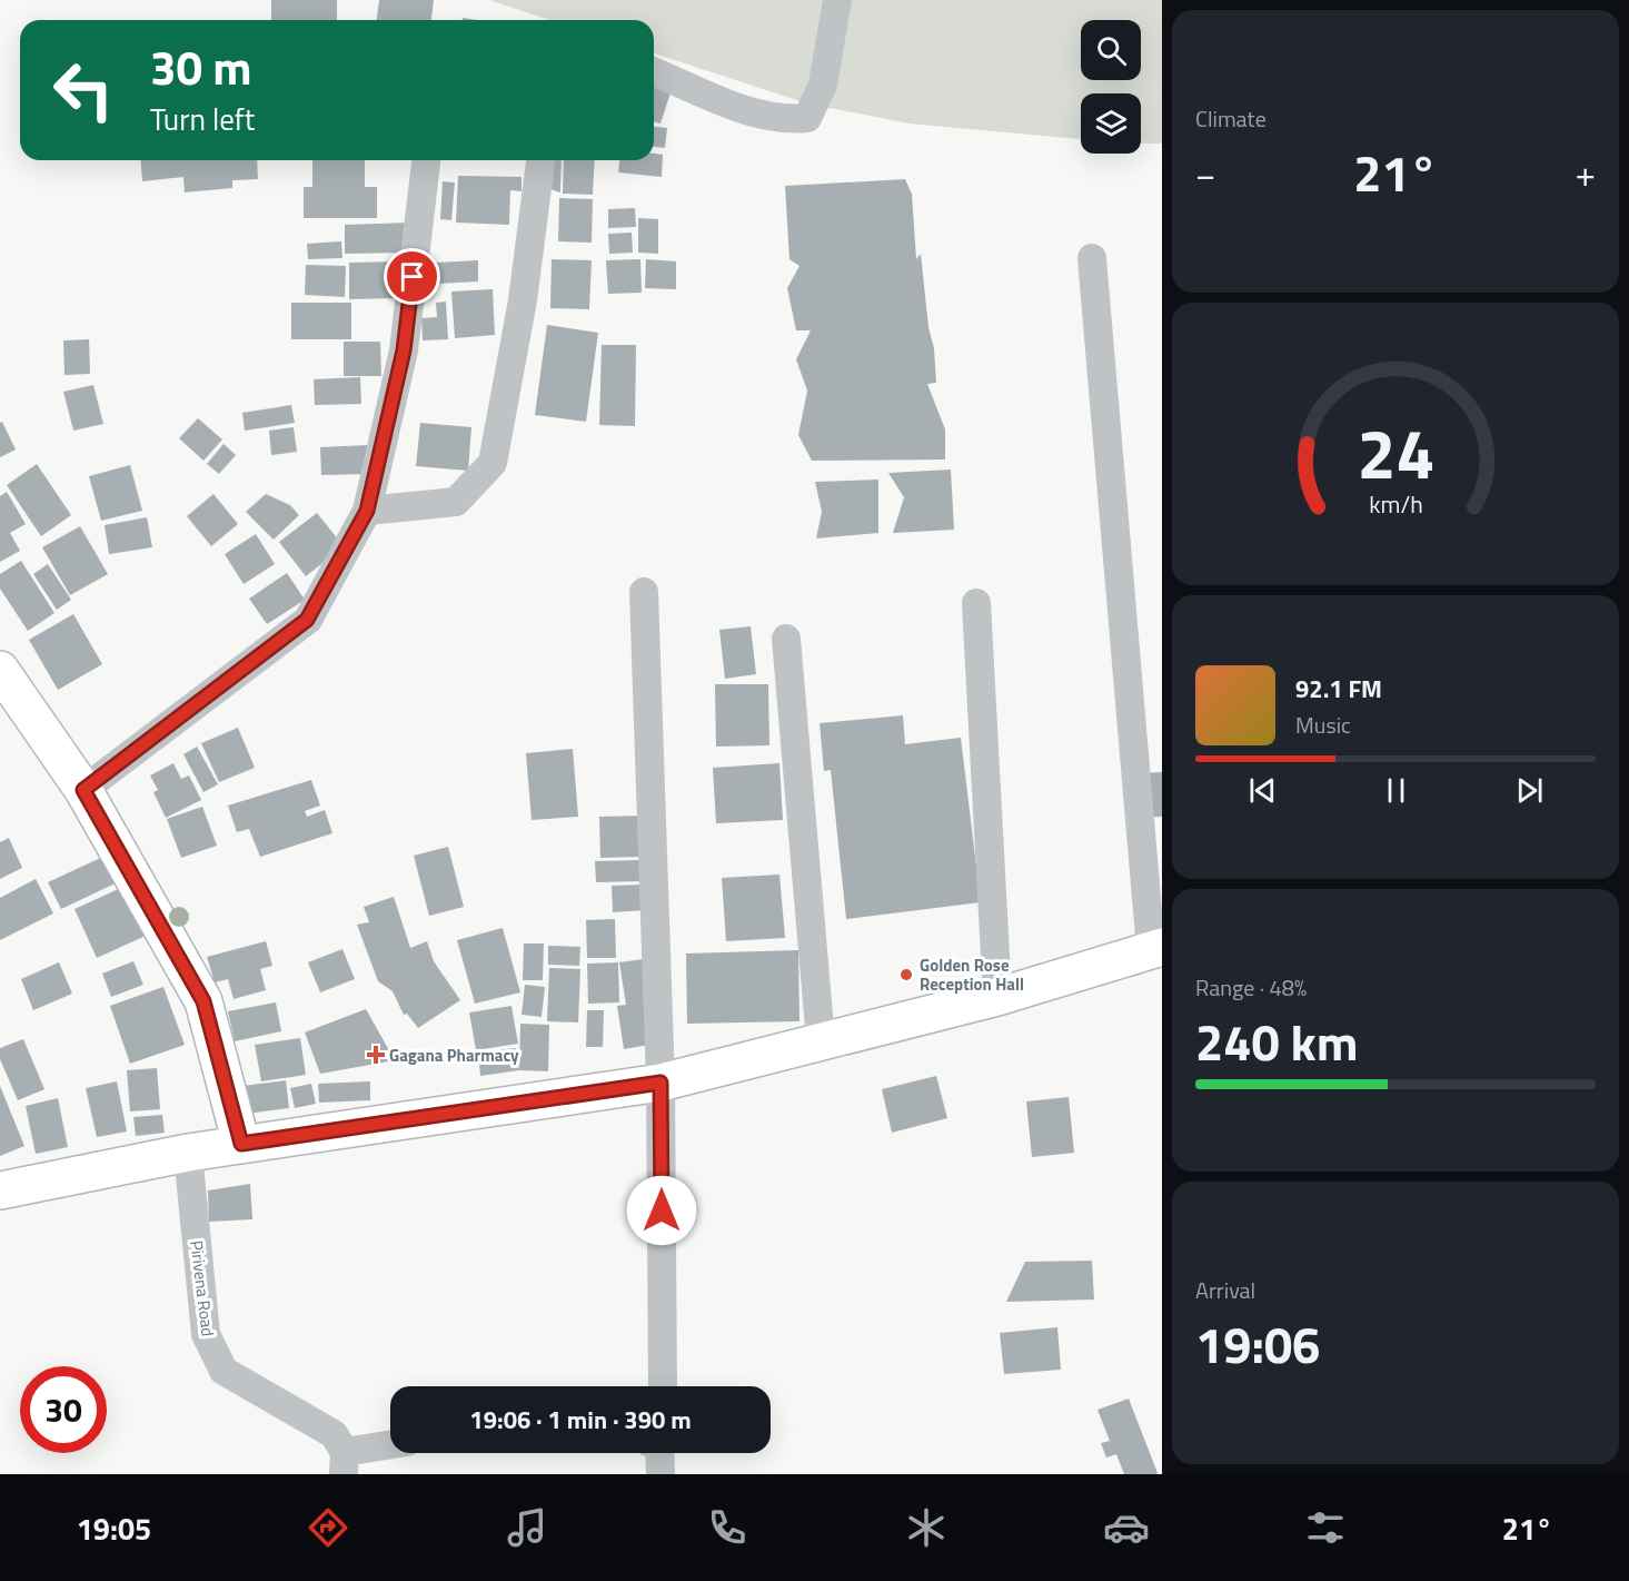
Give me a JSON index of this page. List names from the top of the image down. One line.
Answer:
{"streets":{"street":["Pirivena Road"]},"places":{"other":["Golden Rose Reception Hall"],"health":["Gagana Pharmacy"]},"page":{"tile":["Climate",["Range · 48%","240 km"],["Arrival","19:06"]],"turn":["30 m","Turn left"],"heat":["−","21°","+"],"song":["92.1 FM","Music"],"limit":"30","trip":"19:06 · 1 min · 390 m","tabs":["19:05","21°"],"gauge":["24","km/h"]}}
